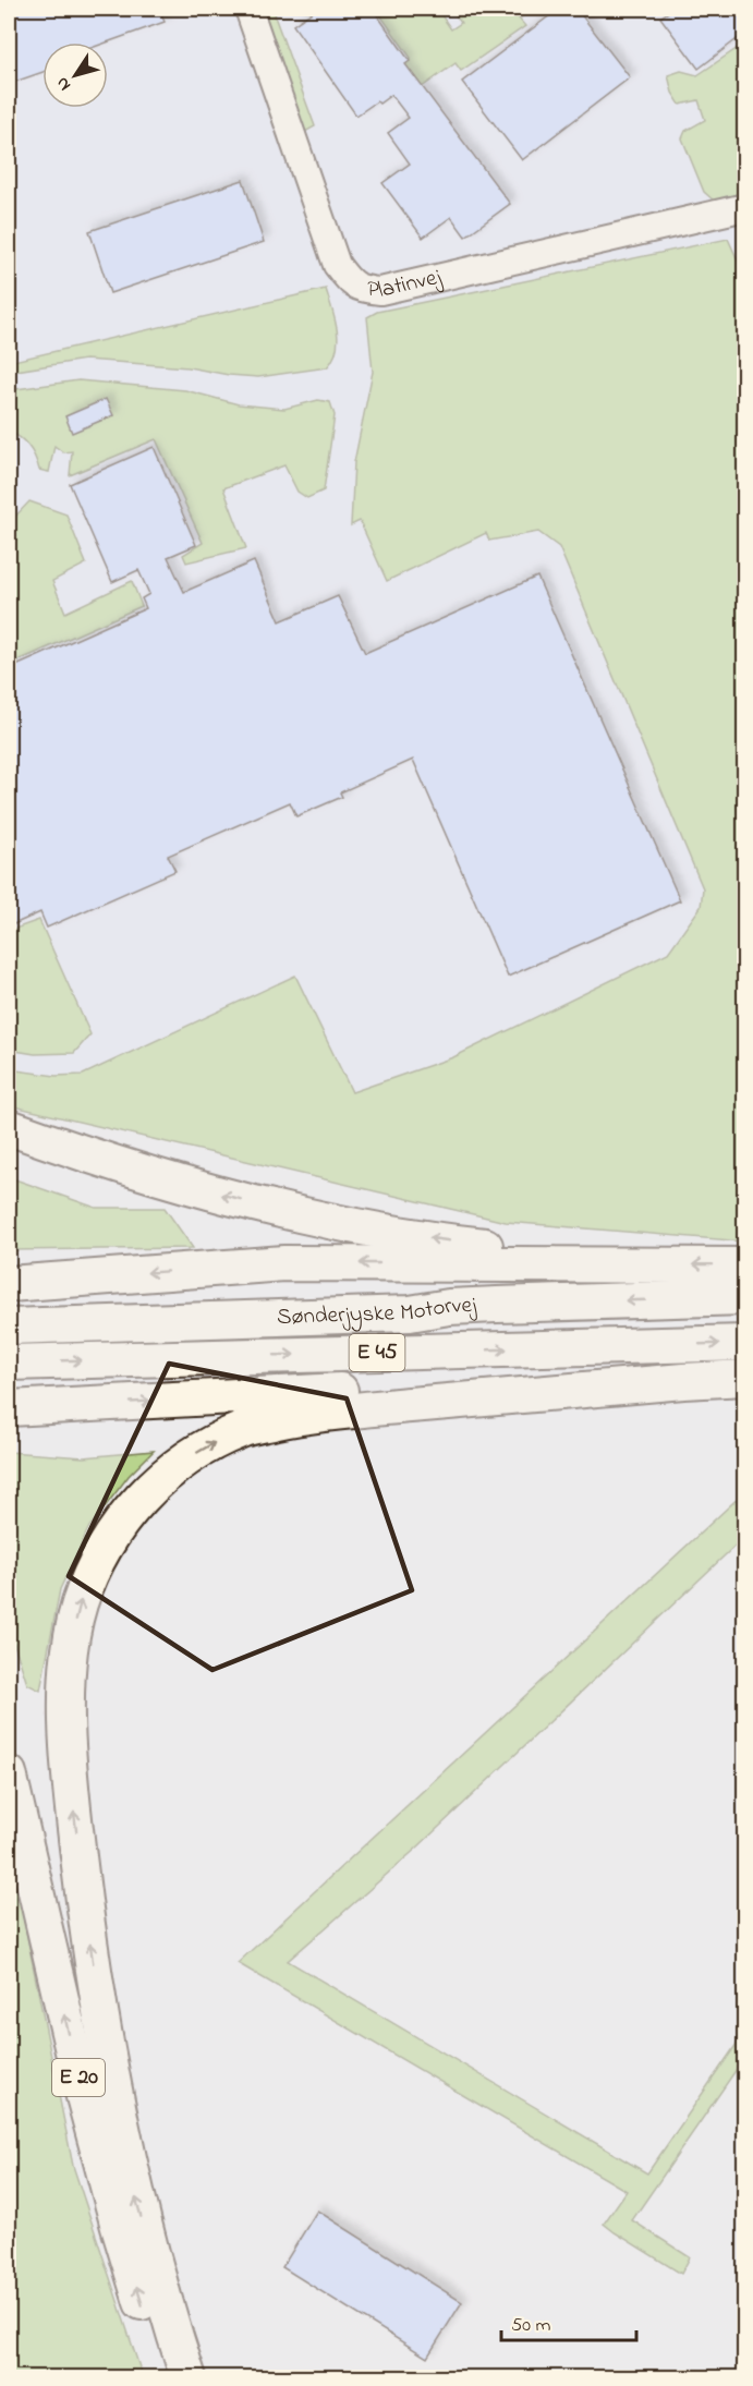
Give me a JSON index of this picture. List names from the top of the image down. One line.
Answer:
{"streets":{"highway":["Sønderjyske Motorvej","E 45","E 20"],"street":["Platinvej"]},"scale_bar":"50 m","north":"bottom left"}
